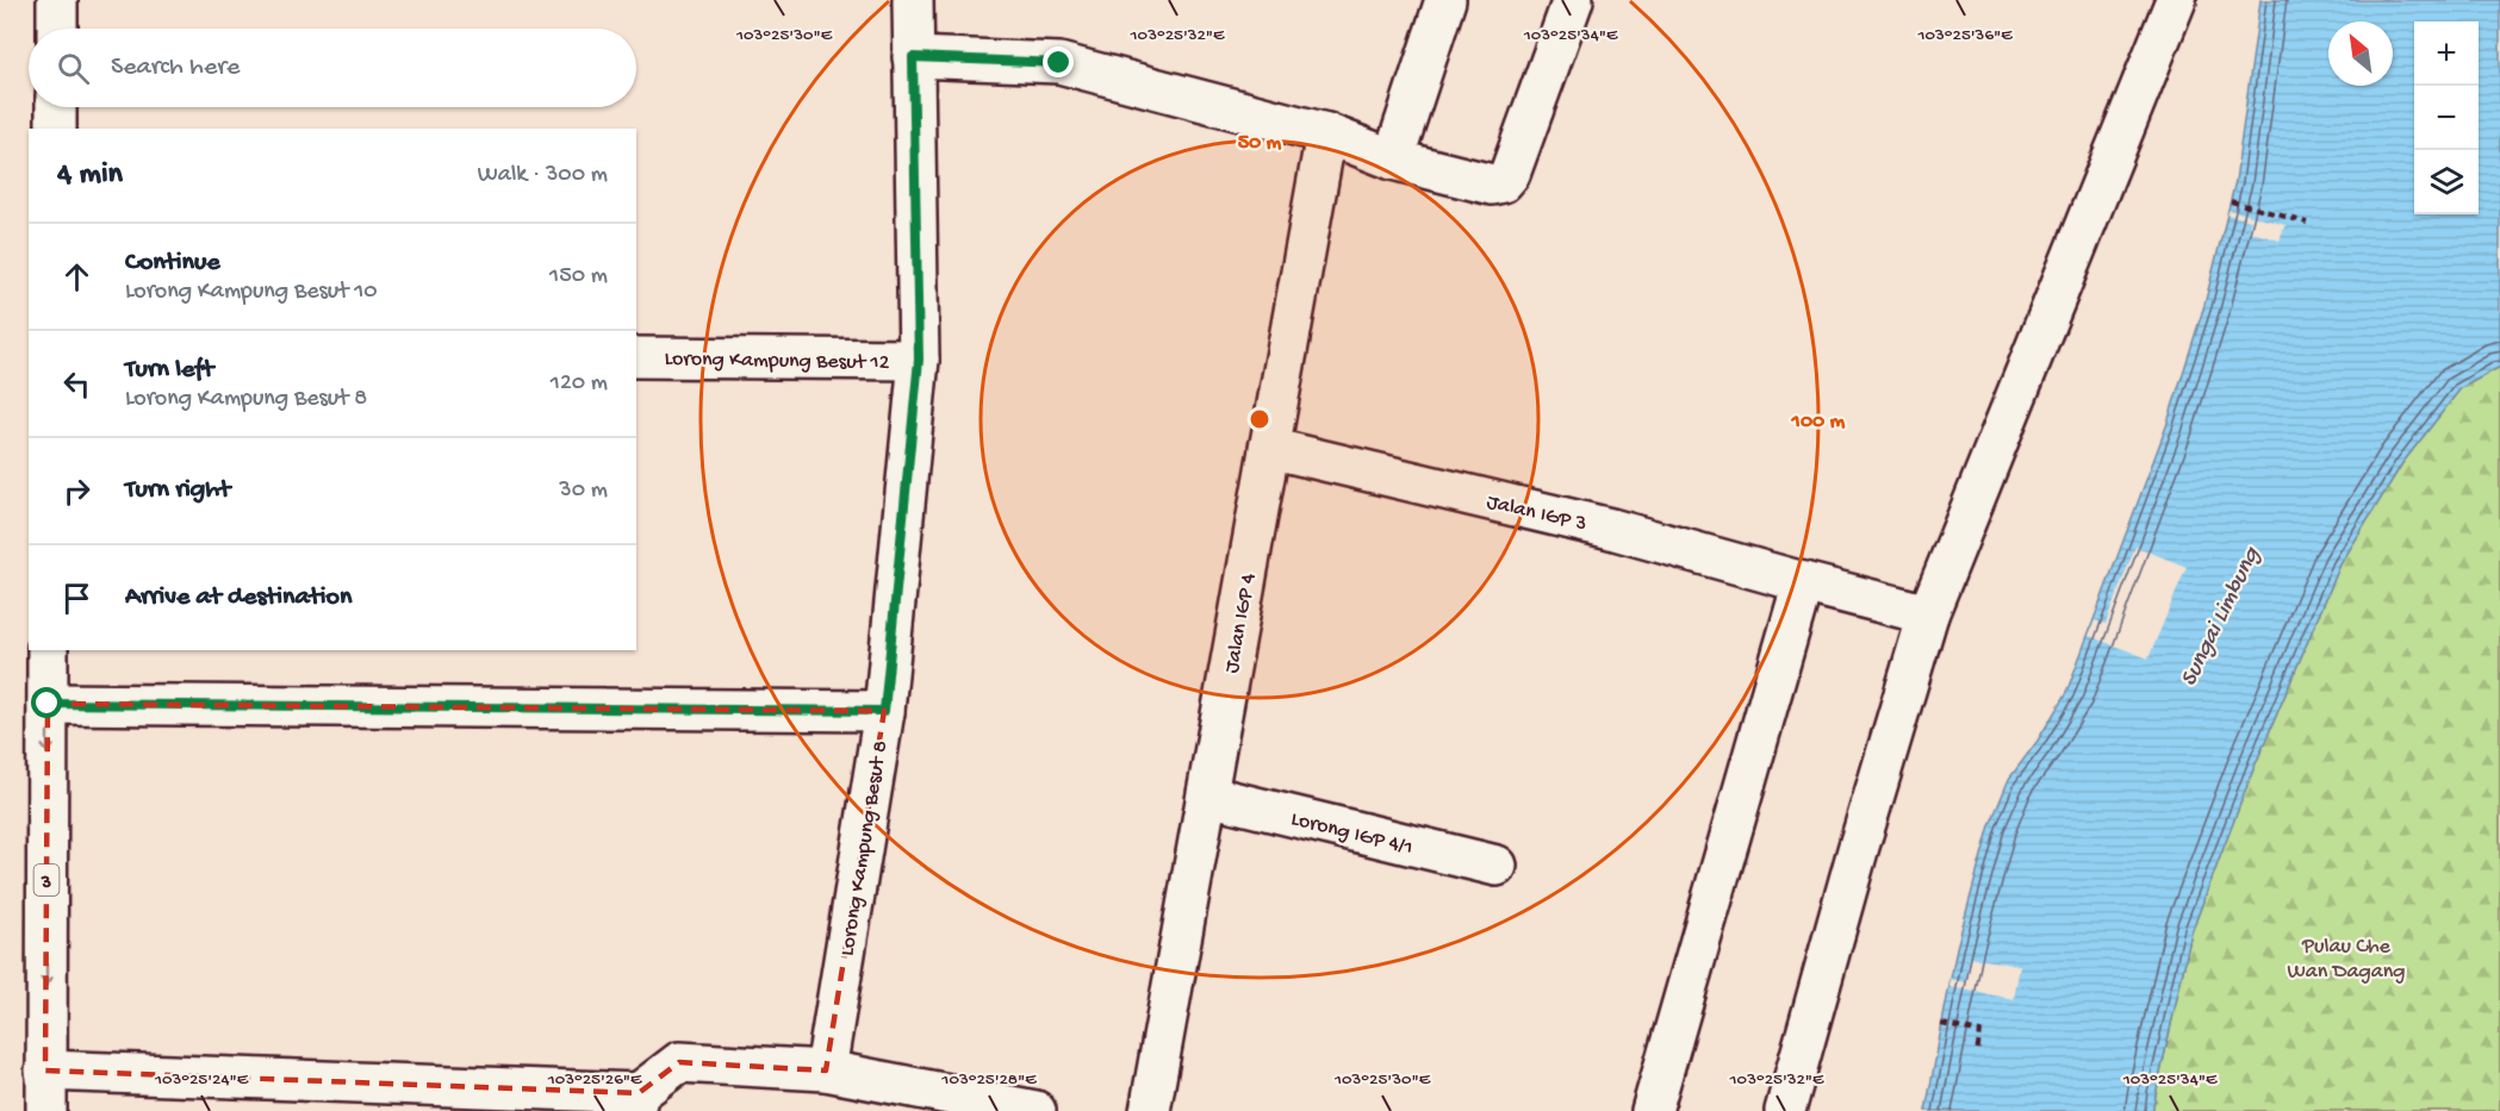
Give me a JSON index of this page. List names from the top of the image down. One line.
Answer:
{"streets":{"main road":["Lorong Kampung Besut 12","Jalan IGP 3","Jalan IGP 4","Lorong IGP 4/1","Lorong Kampung Besut 8","3"]},"crossings":[["Lorong Kampung Besut 12","Lorong Kampung Besut 8"],["Jalan IGP 3","Jalan IGP 4"],["Jalan IGP 4","Lorong IGP 4/1"]],"water":["Sungai Limbung"],"parks":["Pulau Che Wan Dagang"],"north":"top left","page":{"map_buttons":["+","−"],"search":"Search here","heading":["4 min","Walk · 300 m"],"list":[["Continue","Lorong Kampung Besut 10","150 m"],["Turn left","Lorong Kampung Besut 8","120 m"],["Turn right","30 m"],"Arrive at destination"]},"coordinates":["103°25'30\"E","103°25'32\"E","103°25'34\"E","103°25'36\"E","103°25'24\"E","103°25'26\"E","103°25'28\"E"],"rings":["50 m","100 m"]}
